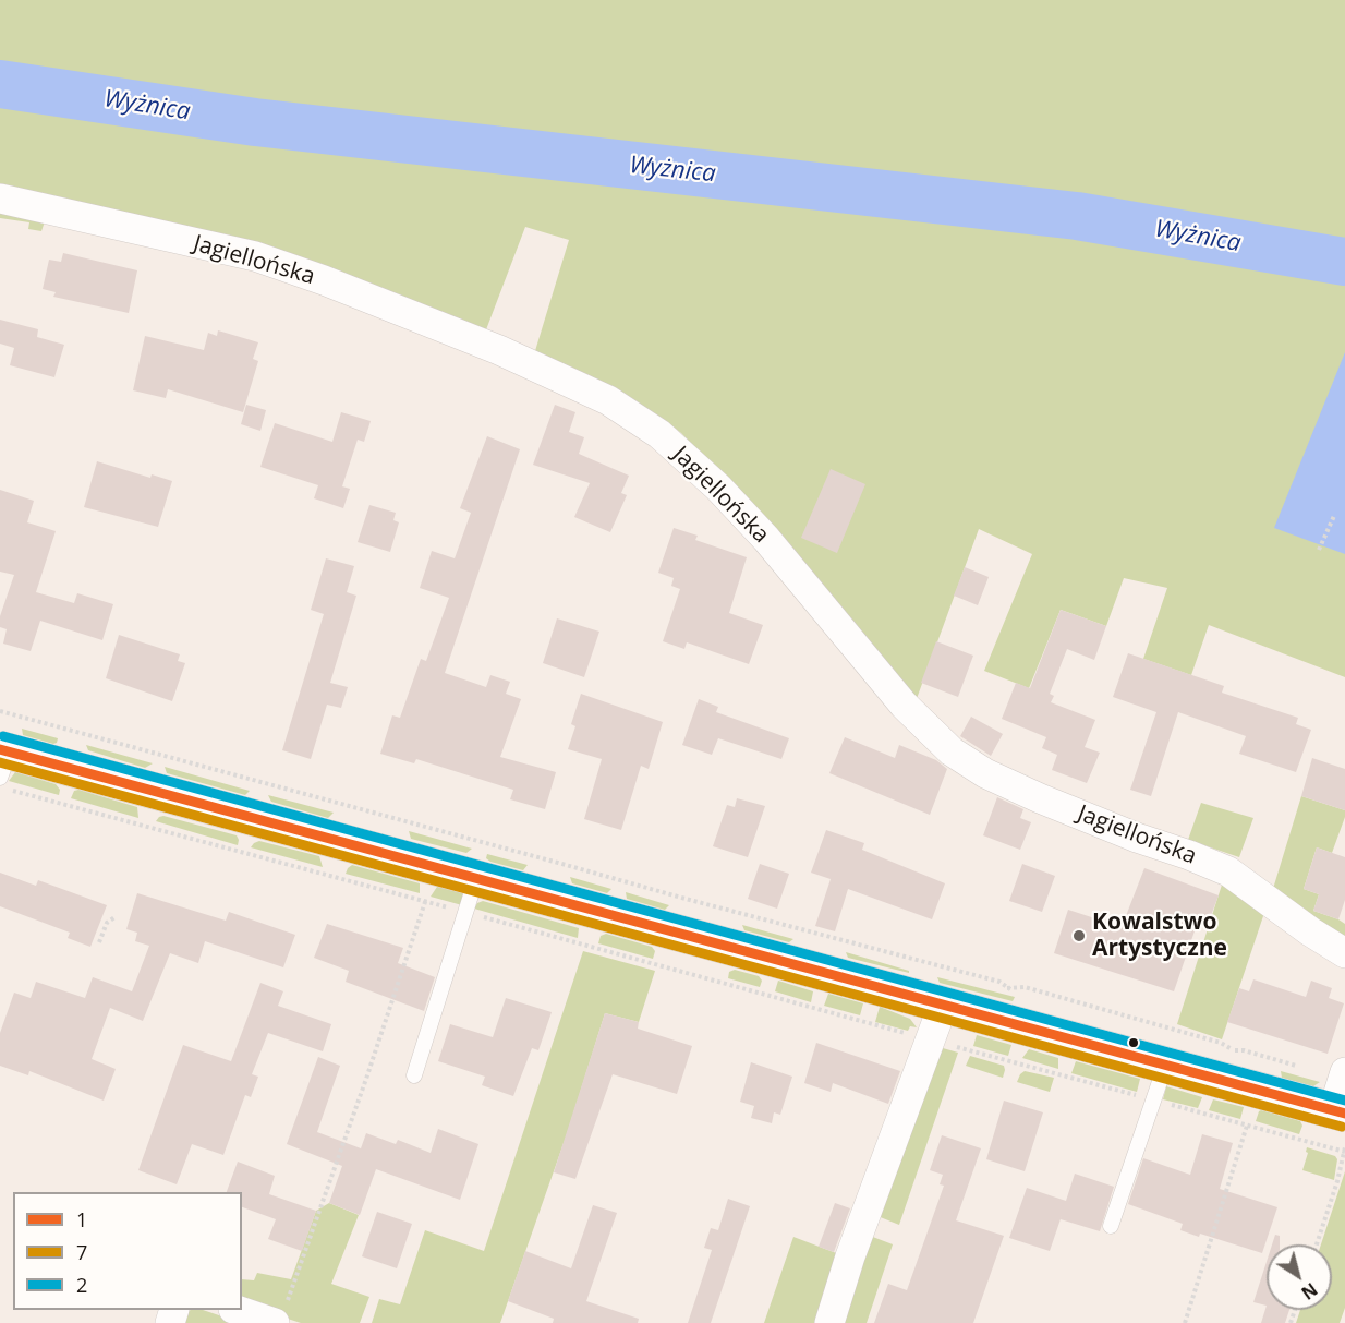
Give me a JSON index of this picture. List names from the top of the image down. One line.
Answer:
{"streets":{"street":["Jagiellońska"]},"water":["Wyżnica"],"places":["Kowalstwo Artystyczne"],"lines":["transit line 2","transit line 1","transit line 7"],"legend":["1","7","2"],"north":"bottom right"}
